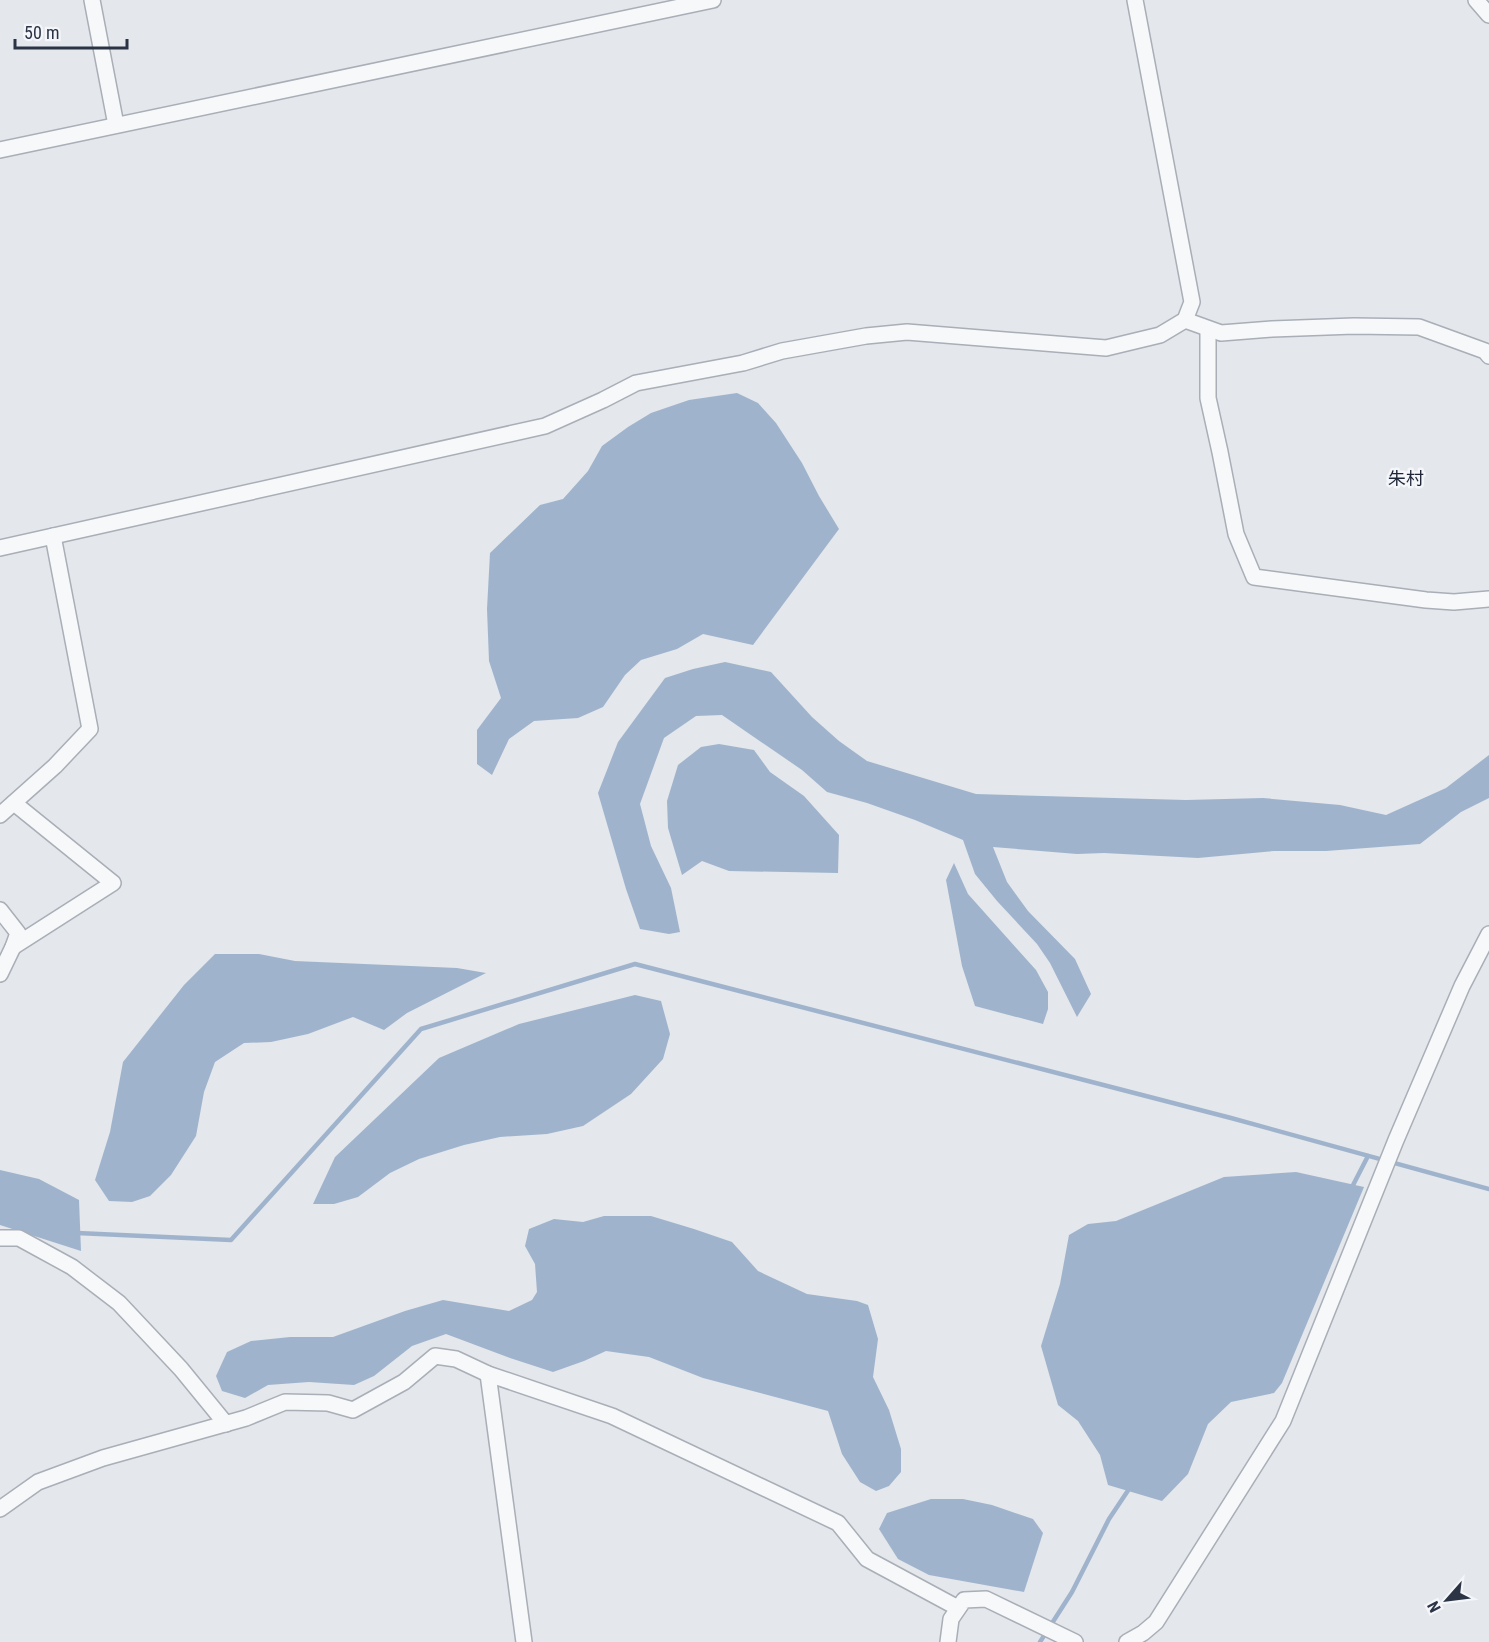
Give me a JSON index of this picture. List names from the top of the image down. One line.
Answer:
{"districts":["朱村"],"scale_bar":"50 m","north":"bottom left"}
